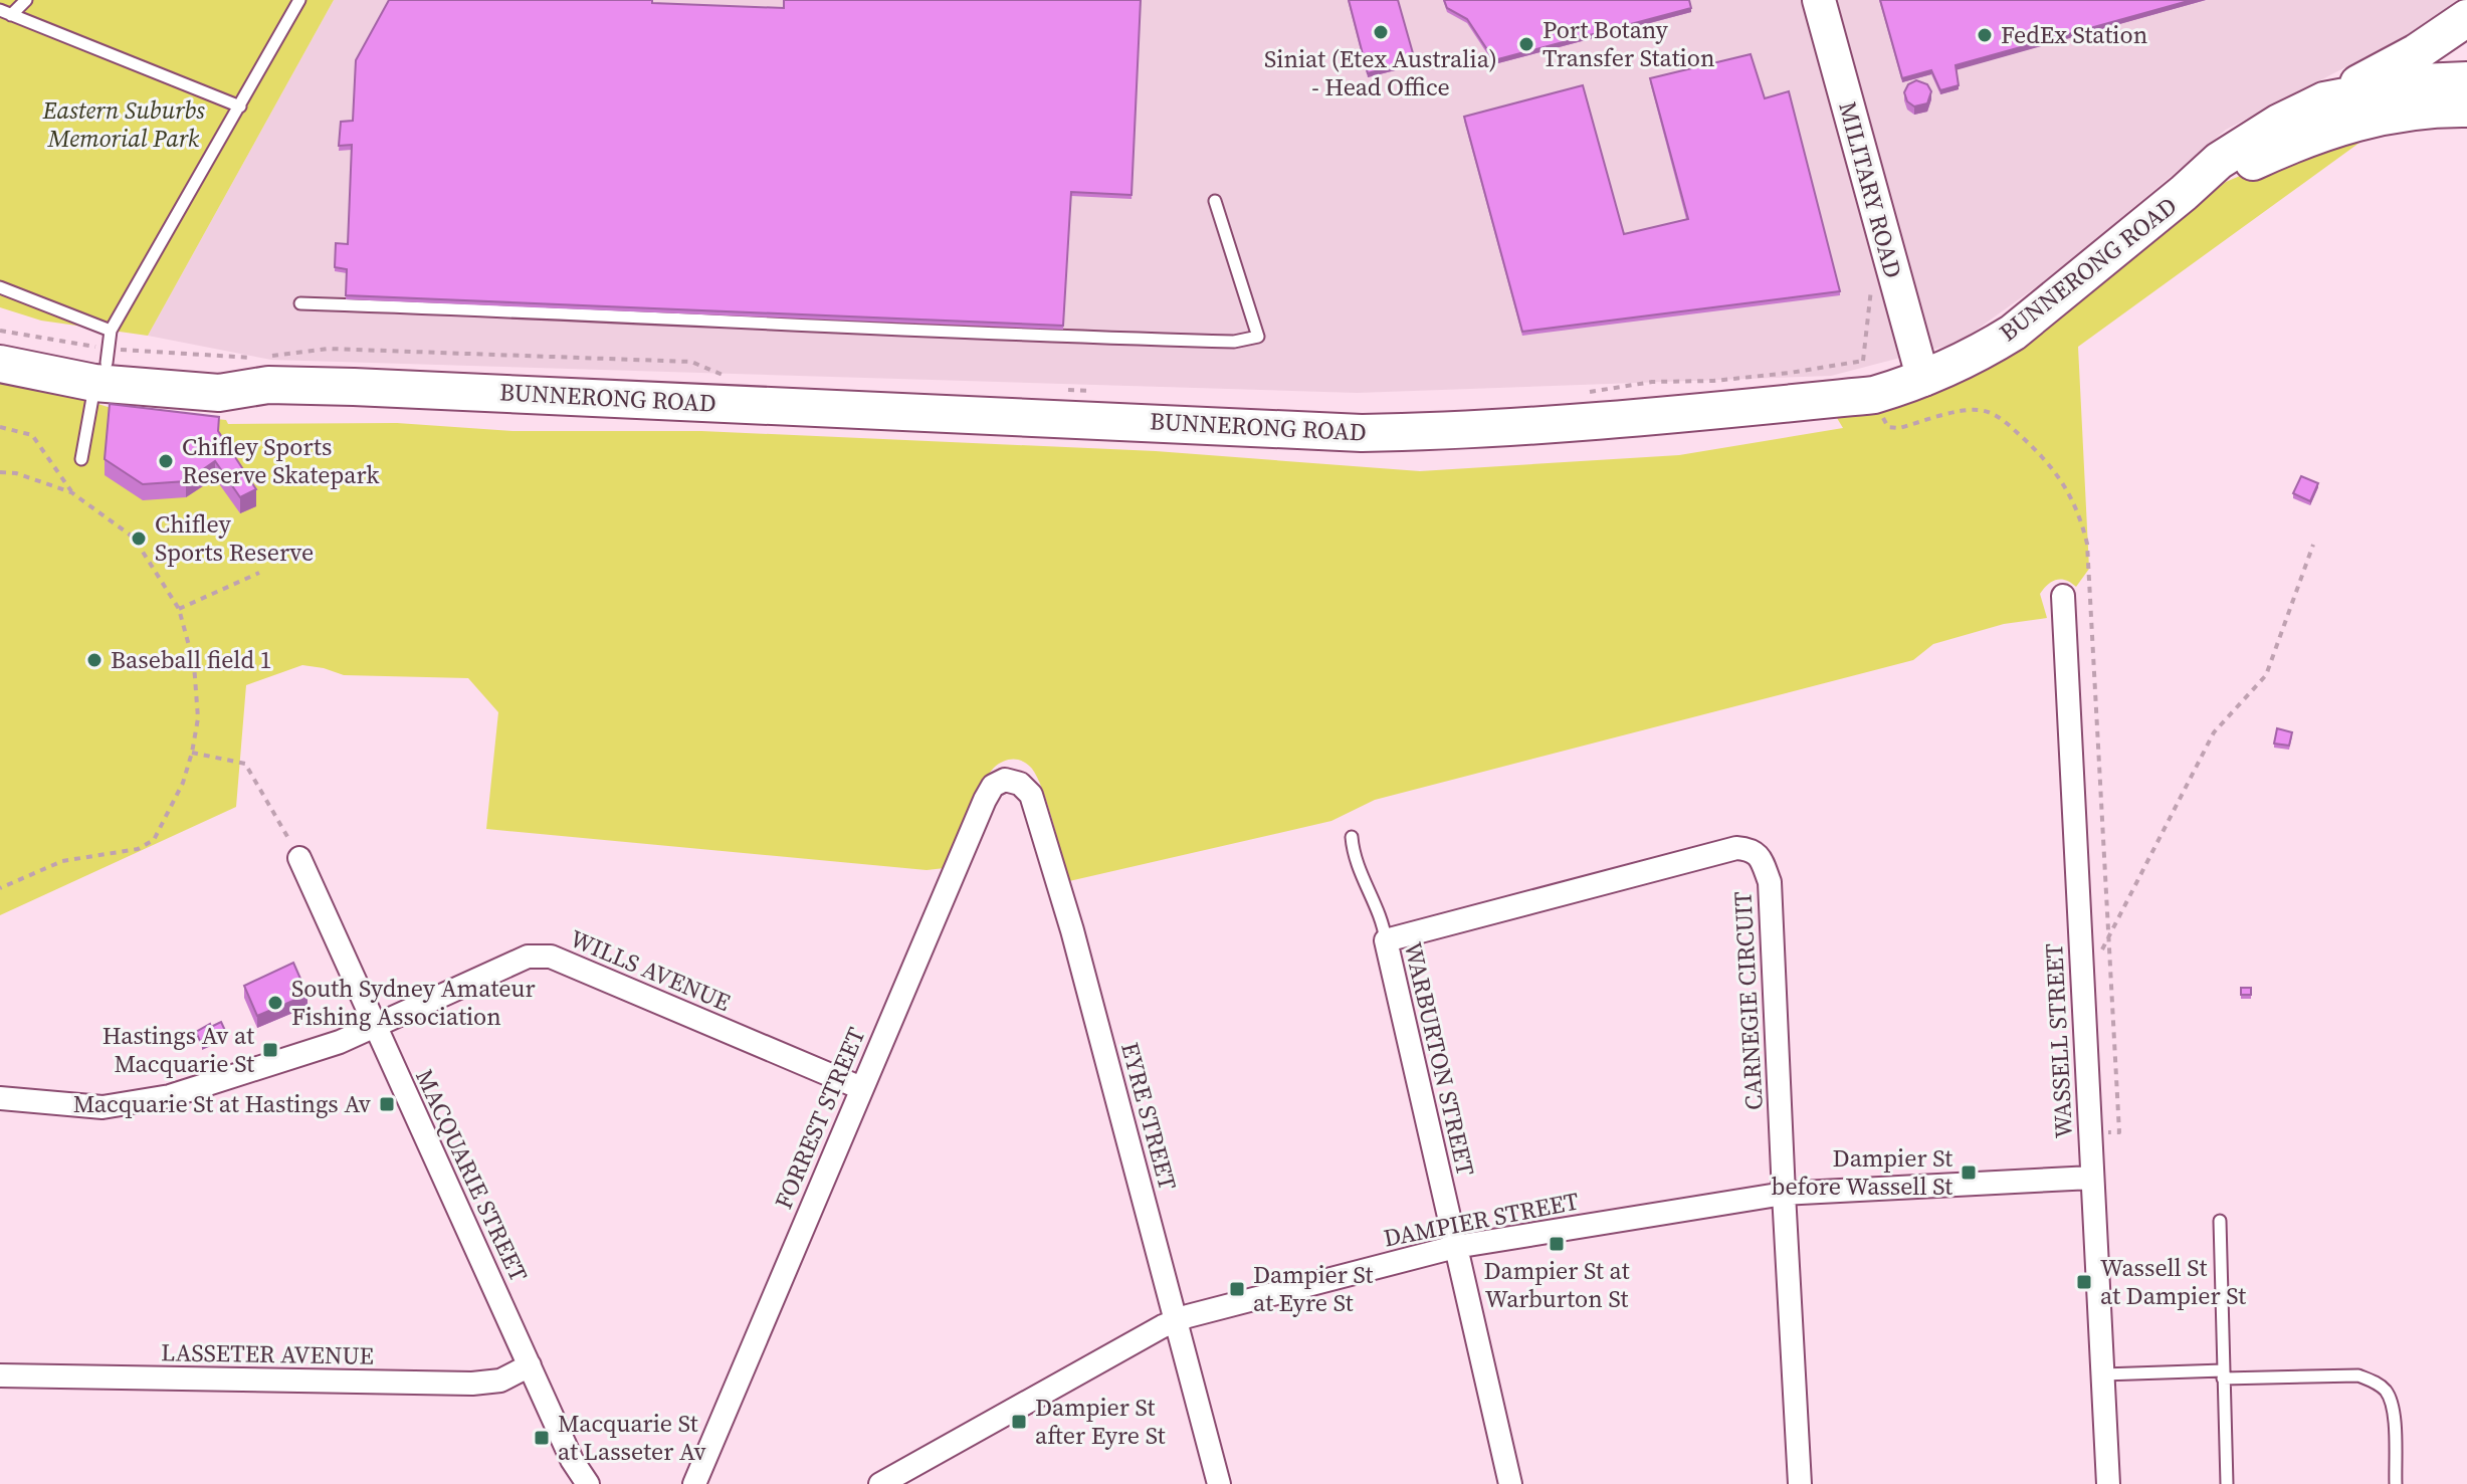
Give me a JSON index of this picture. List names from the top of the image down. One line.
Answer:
{"streets":{"main road":["BUNNERONG ROAD"],"street":["MILITARY ROAD","WILLS AVENUE","CARNEGIE CIRCUIT","WASSELL STREET","WARBURTON STREET","EYRE STREET","FORREST STREET","MACQUARIE STREET","DAMPIER STREET","LASSETER AVENUE"]},"crossings":[["MILITARY ROAD","BUNNERONG ROAD"],["WILLS AVENUE","FORREST STREET"],["WILLS AVENUE","MACQUARIE STREET"],["CARNEGIE CIRCUIT","WARBURTON STREET"],["CARNEGIE CIRCUIT","DAMPIER STREET"],["WASSELL STREET","DAMPIER STREET"],["WARBURTON STREET","DAMPIER STREET"],["EYRE STREET","FORREST STREET"],["EYRE STREET","DAMPIER STREET"],["MACQUARIE STREET","LASSETER AVENUE"]],"parks":["Eastern Suburbs Memorial Park"],"places":{"other":["Siniat (Etex Australia) - Head Office","FedEx Station","Port Botany Transfer Station","Chifley Sports Reserve Skatepark","Chifley Sports Reserve","Baseball field 1","South Sydney Amateur Fishing Association"],"transit":["Hastings Av at Macquarie St","Macquarie St at Hastings Av","Dampier St before Wassell St","Dampier St at Warburton St","Wassell St at Dampier St","Dampier St at Eyre St","Dampier St after Eyre St","Macquarie St at Lasseter Av"]}}
